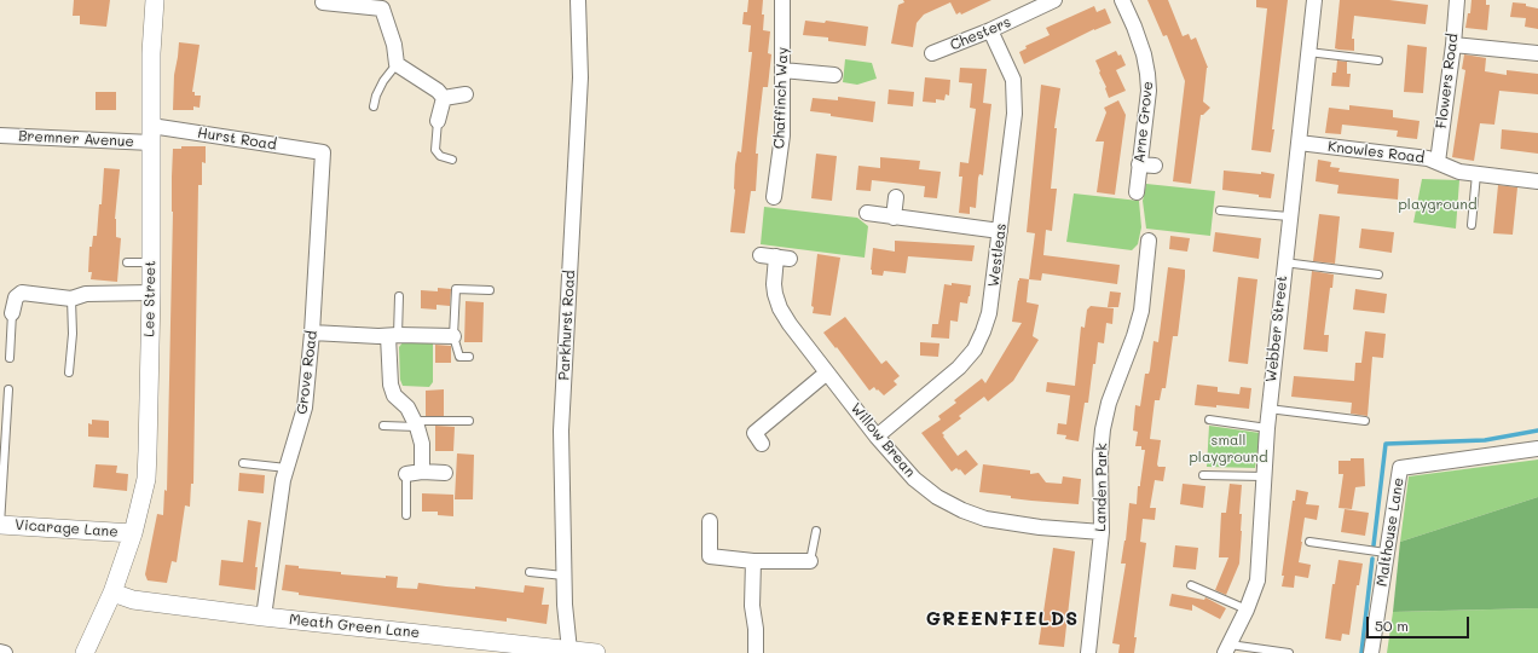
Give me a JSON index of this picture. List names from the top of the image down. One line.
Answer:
{"streets":{"street":["Chesters","Flowers Road","Chaffinch Way","Arne Grove","Bremner Avenue","Hurst Road","Knowles Road","Westleas","Lee Street","Parkhurst Road","Webber Street","Grove Road","Willow Brean","Landen Park","Vicarage Lane","Malthouse Lane","Meath Green Lane"]},"crossings":[["Chesters","Westleas"],["Flowers Road","Knowles Road"],["Bremner Avenue","Hurst Road"],["Bremner Avenue","Lee Street"],["Hurst Road","Lee Street"],["Hurst Road","Grove Road"],["Knowles Road","Webber Street"],["Westleas","Willow Brean"],["Lee Street","Vicarage Lane"],["Lee Street","Meath Green Lane"],["Parkhurst Road","Meath Green Lane"],["Grove Road","Meath Green Lane"],["Willow Brean","Landen Park"]],"districts":["GREENFIELDS"],"parks":["playground","small playground"],"scale_bar":"50 m"}
